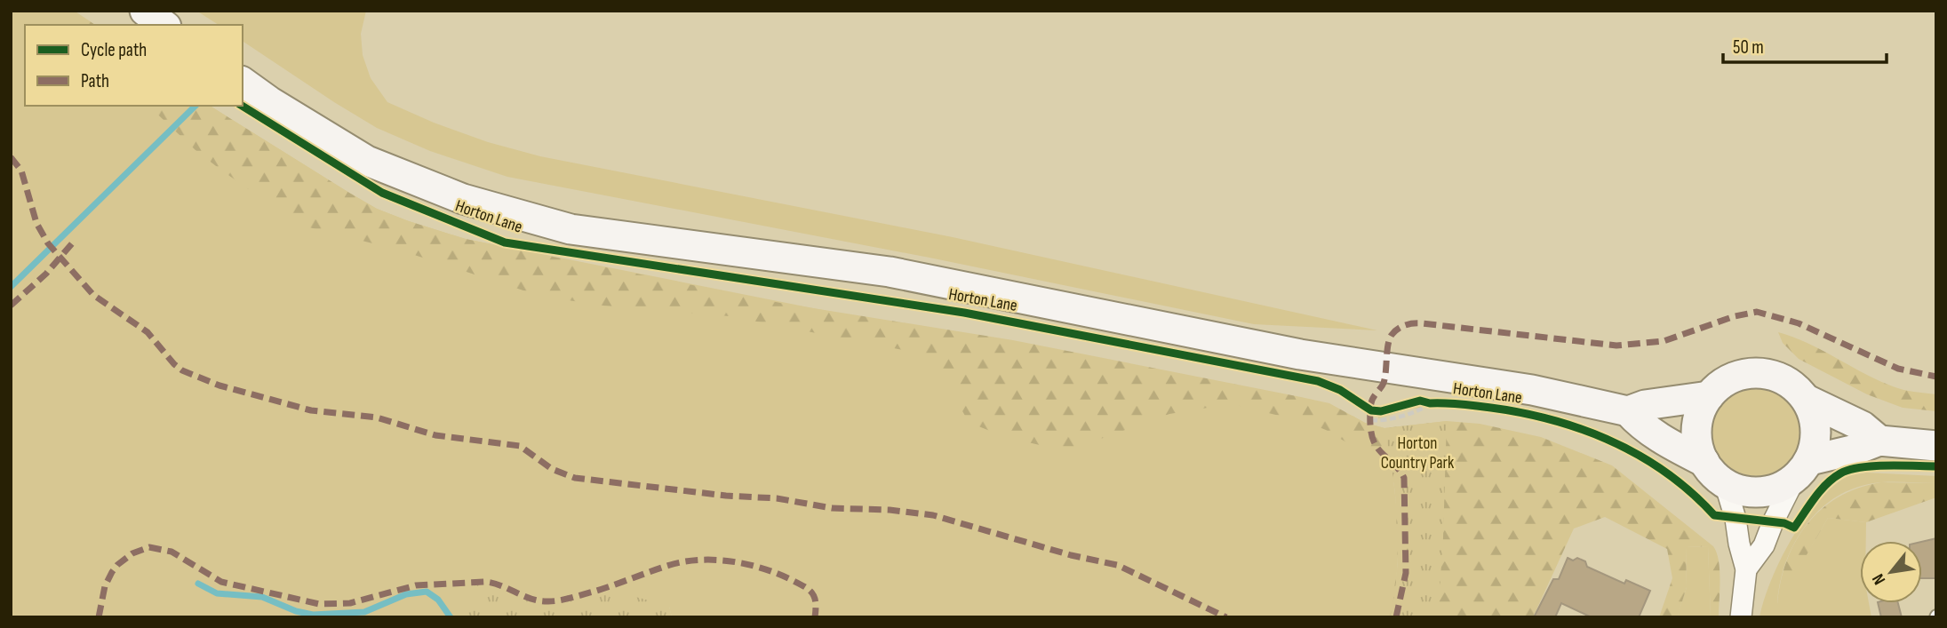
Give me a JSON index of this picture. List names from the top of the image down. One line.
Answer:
{"streets":{"street":["Horton Lane"]},"parks":["Horton Country Park"],"legend":["Cycle path","Path"],"scale_bar":"50 m","north":"bottom left"}
